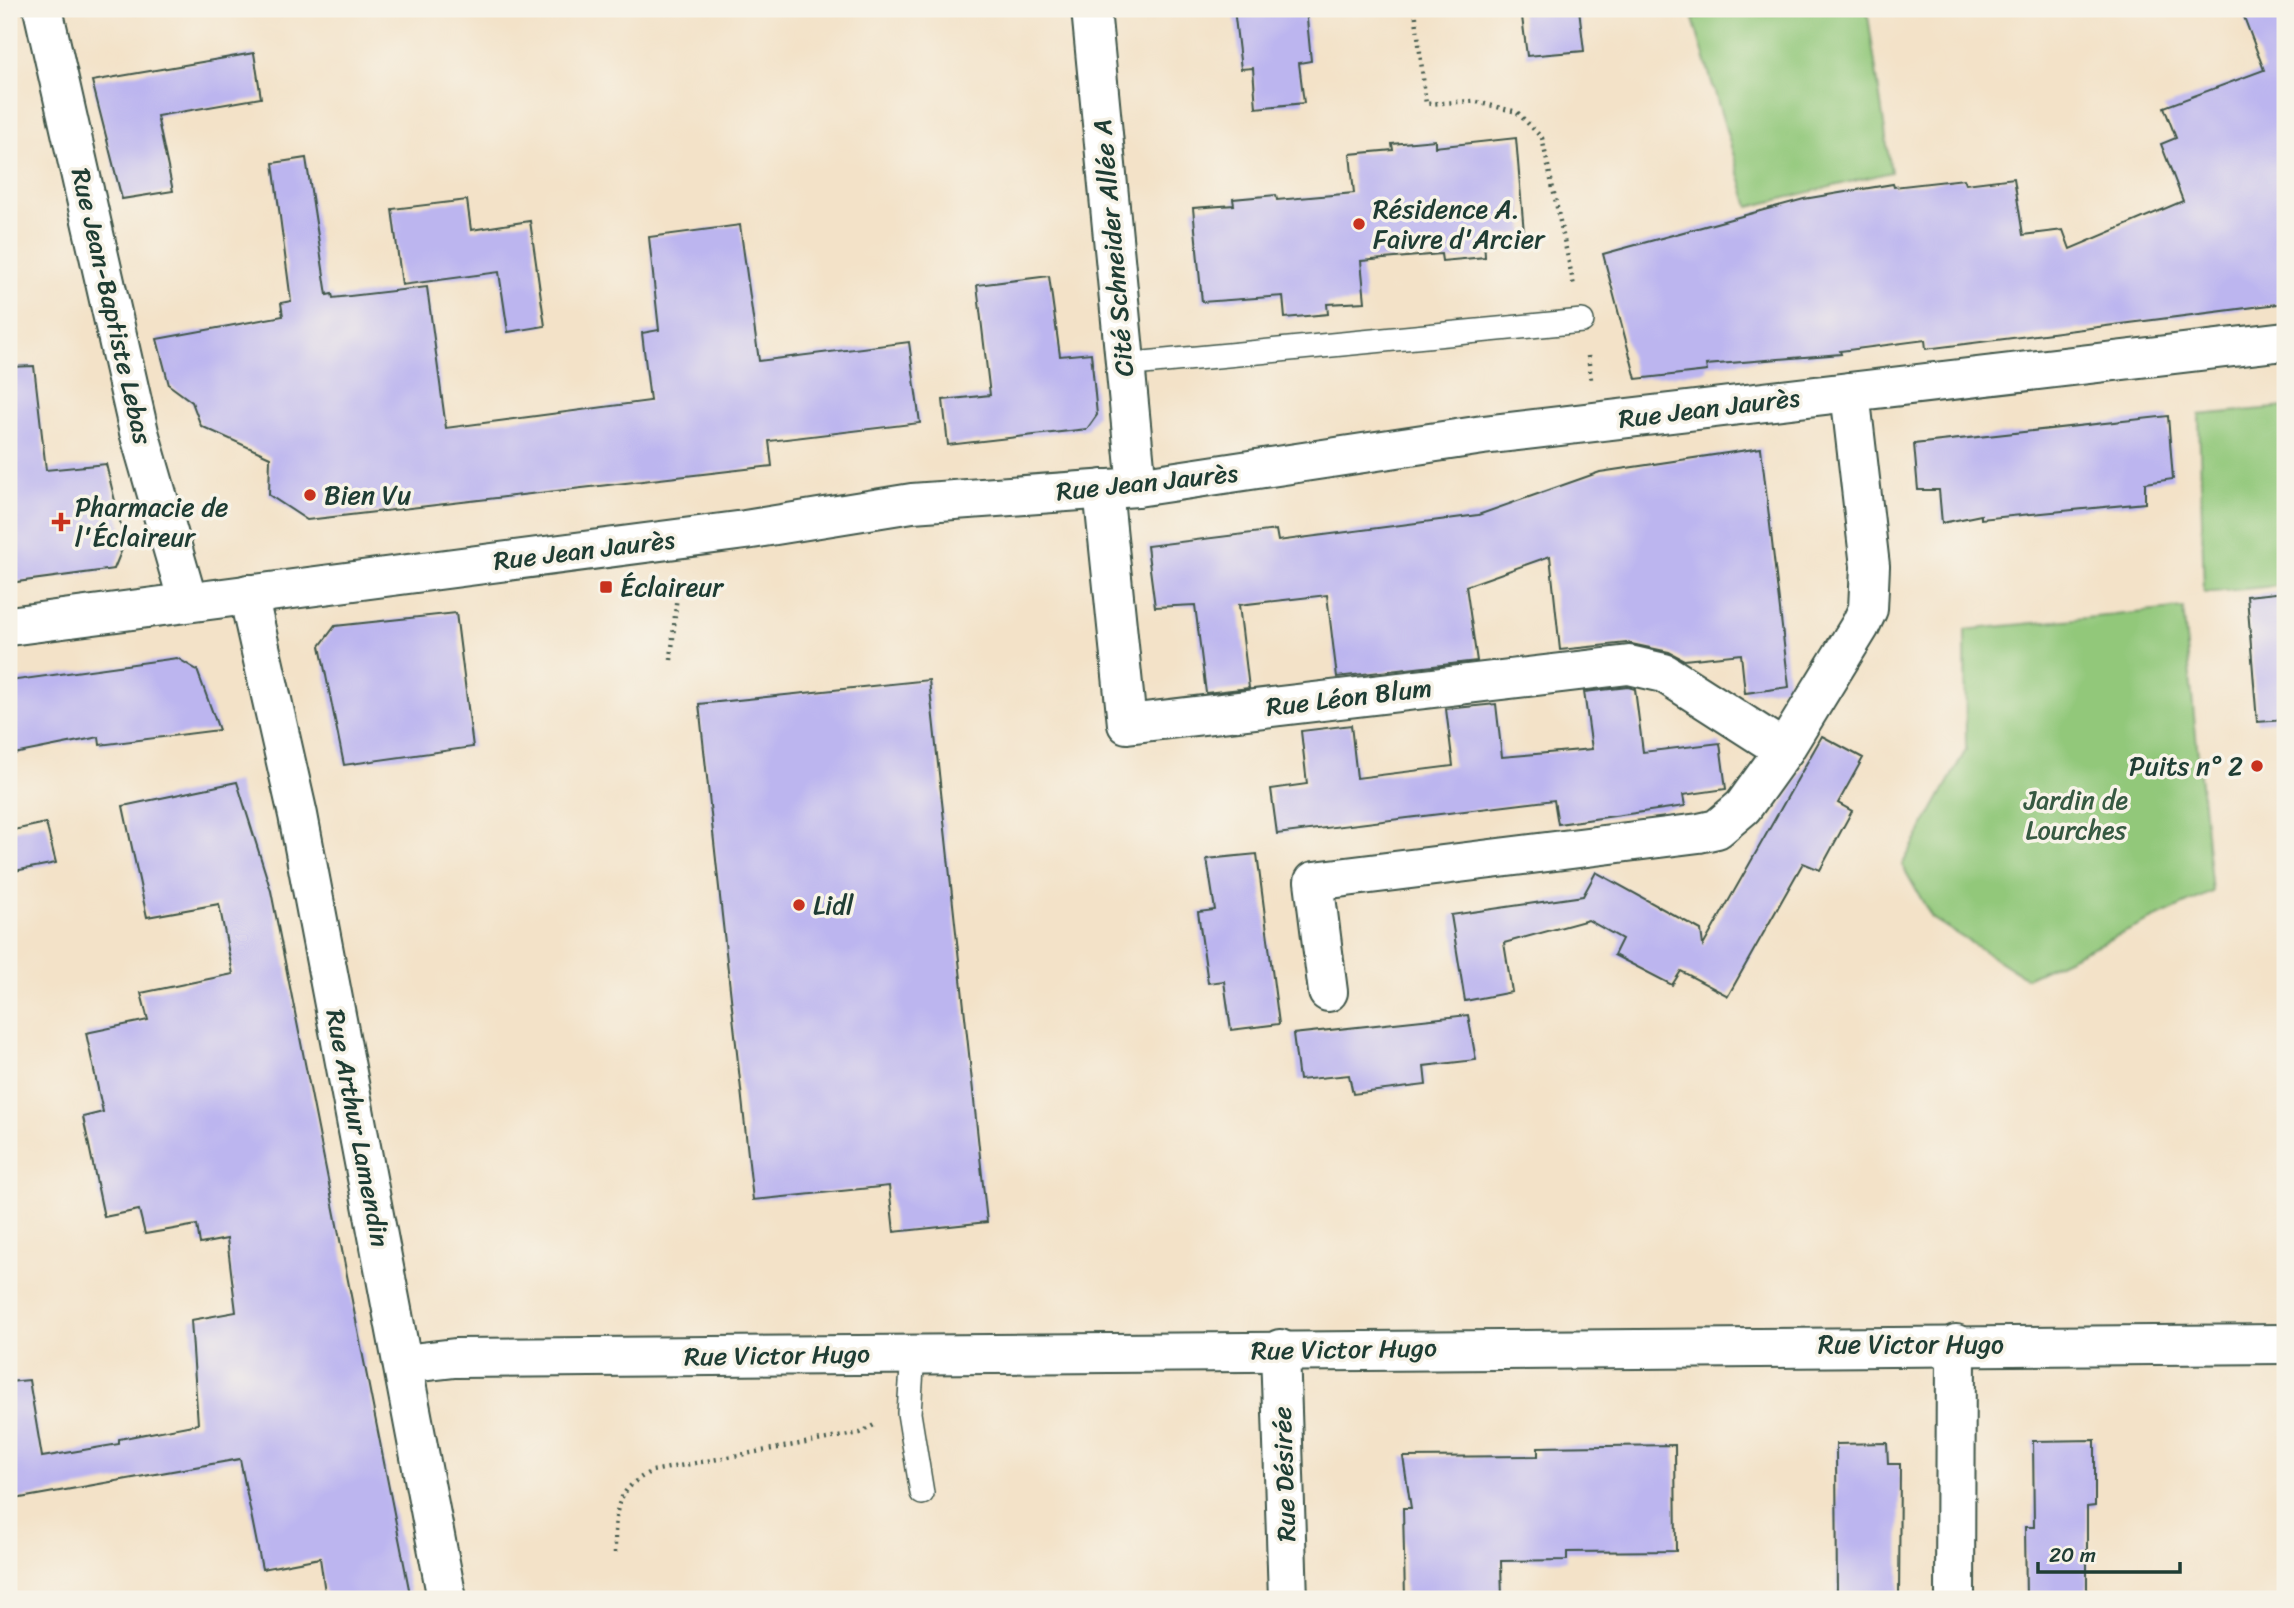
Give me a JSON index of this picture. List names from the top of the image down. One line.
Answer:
{"streets":{"street":["Cité Schneider Allée A","Rue Jean-Baptiste Lebas","Rue Jean Jaurès","Rue Léon Blum","Rue Arthur Lamendin","Rue Victor Hugo","Rue Désirée"]},"crossings":[["Cité Schneider Allée A","Rue Jean Jaurès"],["Cité Schneider Allée A","Rue Léon Blum"],["Rue Jean-Baptiste Lebas","Rue Jean Jaurès"],["Rue Jean-Baptiste Lebas","Rue Arthur Lamendin"],["Rue Jean Jaurès","Rue Léon Blum"],["Rue Arthur Lamendin","Rue Victor Hugo"],["Rue Victor Hugo","Rue Désirée"]],"parks":["Jardin de Lourches"],"places":{"other":["Résidence A. Faivre d'Arcier","Bien Vu","Puits n° 2","Lidl"],"health":["Pharmacie de l'Éclaireur"],"transit":["Éclaireur"]},"scale_bar":"20 m"}
